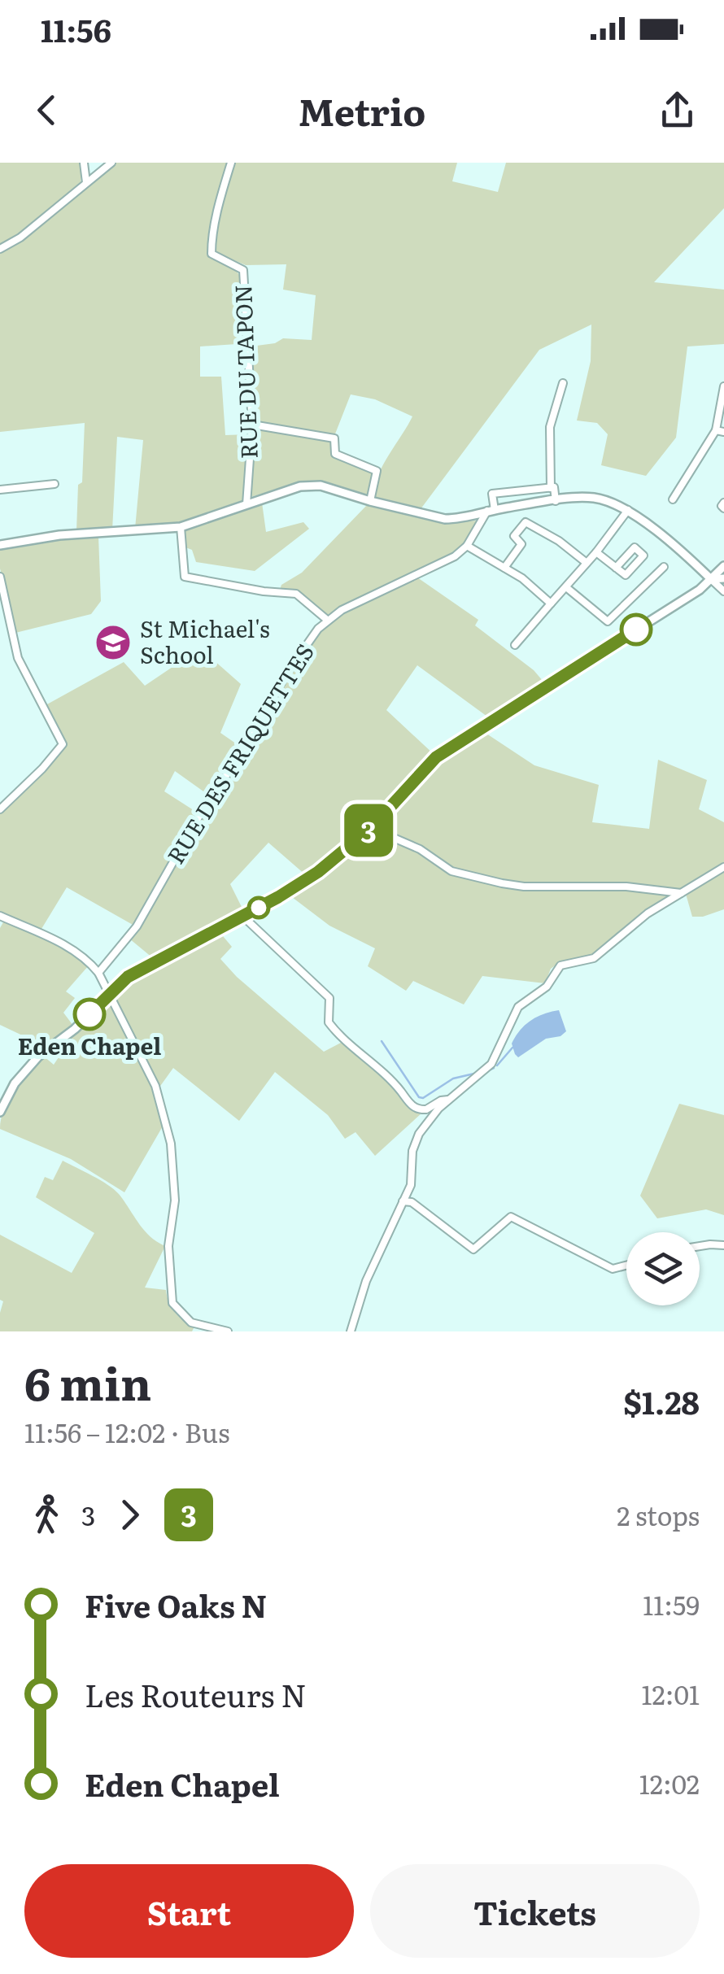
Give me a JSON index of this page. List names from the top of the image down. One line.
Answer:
{"streets":{"street":["RUE DU TAPON","RUE DES FRIQUETTES"]},"places":{"school or university":["St Michael's School"],"other":["Eden Chapel"]},"lines":["bus line 3"],"page":{"status":"11:56","header":"Metrio","on_map":"3","heading":["6 min","11:56 – 12:02 · Bus","$1.28"],"legs":["3","3","2 stops"],"list":[{"name":"Five Oaks N","value":"11:59"},{"name":"Les Routeurs N","value":"12:01"},{"name":"Eden Chapel","value":"12:02"}],"buttons":["Start","Tickets"]}}
